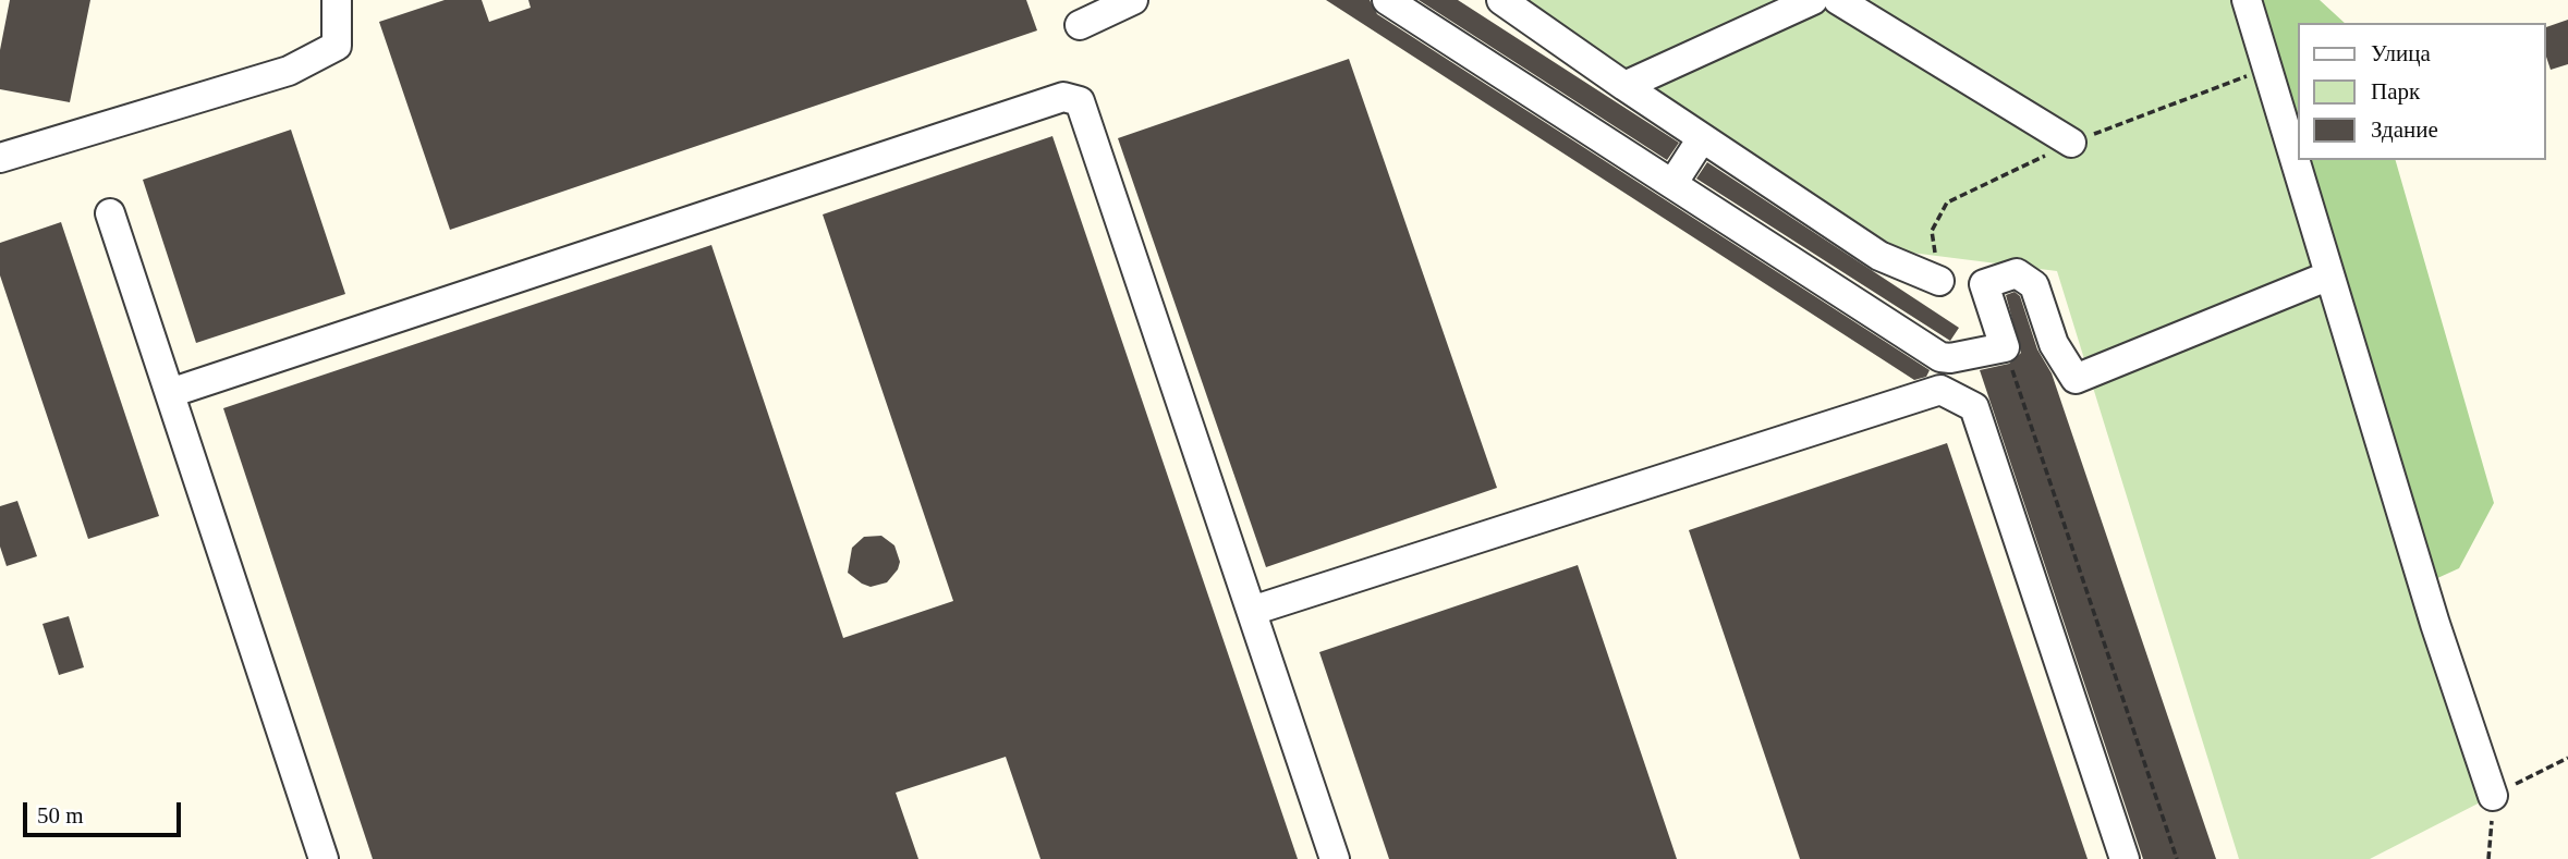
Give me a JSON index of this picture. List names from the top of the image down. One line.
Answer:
{"legend":["Улица","Парк","Здание"],"scale_bar":"50 m"}
